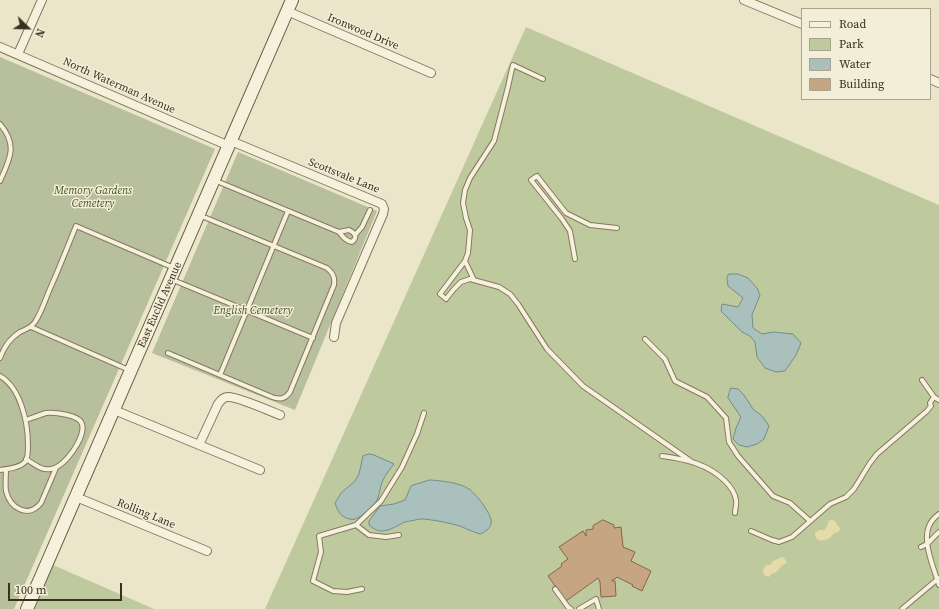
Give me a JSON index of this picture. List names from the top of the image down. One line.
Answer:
{"streets":{"main road":["East Euclid Avenue"],"street":["Ironwood Drive","North Waterman Avenue","Scottsvale Lane","Rolling Lane"]},"crossings":[["Ironwood Drive","East Euclid Avenue"],["North Waterman Avenue","Scottsvale Lane"],["North Waterman Avenue","East Euclid Avenue"],["Scottsvale Lane","East Euclid Avenue"],["East Euclid Avenue","Rolling Lane"]],"parks":["Memory Gardens Cemetery","English Cemetery"],"legend":["Road","Park","Water","Building"],"scale_bar":"100 m","north":"bottom right"}
